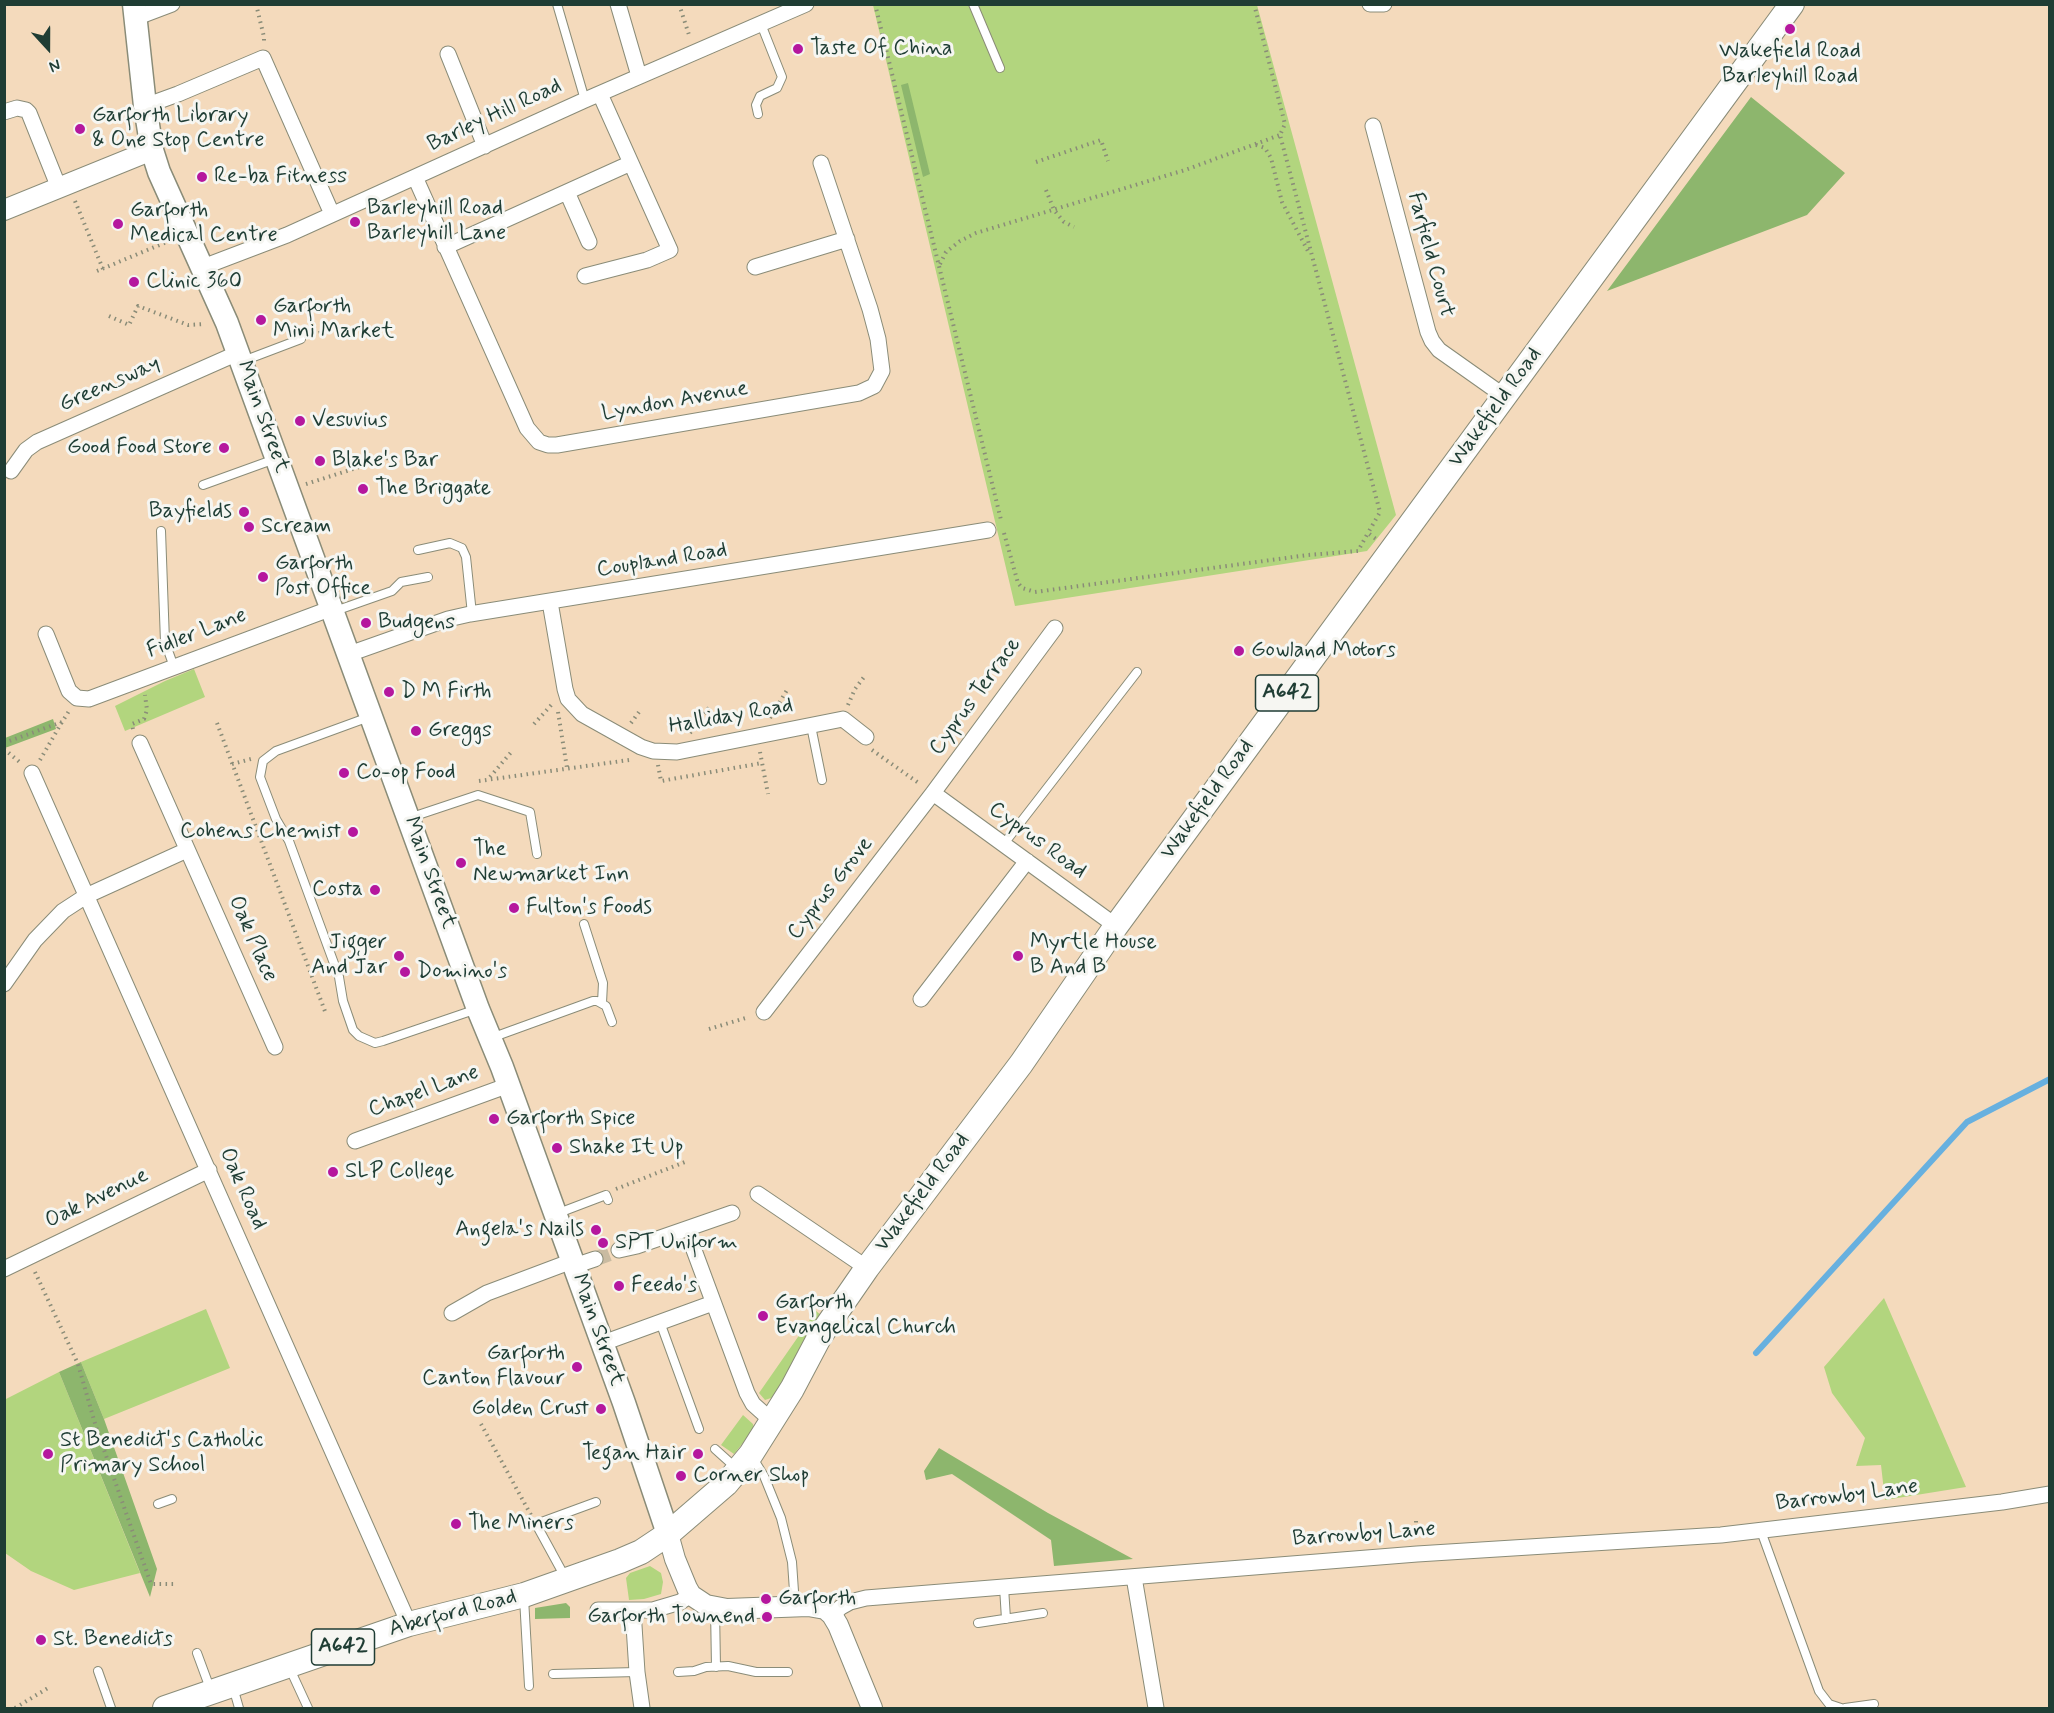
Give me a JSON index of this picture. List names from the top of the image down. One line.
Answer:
{"streets":{"main road":["Wakefield Road","Main Street","A642","Aberford Road"],"street":["Barley Hill Road","Farfield Court","Greensway","Lyndon Avenue","Coupland Road","Fidler Lane","Cyprus Terrace","Halliday Road","Cyprus Road","Cyprus Grove","Oak Place","Chapel Lane","Oak Road","Oak Avenue","Barrowby Lane"]},"crossings":[["Barley Hill Road","Lyndon Avenue"],["Barley Hill Road","Main Street"],["Farfield Court","Wakefield Road"],["Greensway","Main Street"],["Wakefield Road","Main Street"],["Wakefield Road","Cyprus Road"],["Wakefield Road","Aberford Road"],["Main Street","Coupland Road"],["Main Street","Fidler Lane"],["Main Street","Chapel Lane"],["Main Street","Aberford Road"],["Coupland Road","Halliday Road"],["Cyprus Terrace","Cyprus Road"],["Cyprus Terrace","Cyprus Grove"],["Cyprus Road","Cyprus Grove"],["Oak Road","Oak Avenue"],["Oak Road","Aberford Road"]],"places":["Wakefield Road Barleyhill Road","Taste Of China","Garforth Library & One Stop Centre","Re-ba Fitness","Barleyhill Road Barleyhill Lane","Garforth Medical Centre","Clinic 360","Garforth Mini Market","Vesuvius","Good Food Store","Blake's Bar","The Briggate","Bayfields","Scream","Garforth Post Office","Budgens","Gowland Motors","D M Firth","Greggs","Co-op Food","Cohens Chemist","The Newmarket Inn","Costa","Fulton's Foods","Jigger And Jar","Myrtle House B And B","Domino's","Garforth Spice","Shake It Up","SLP College","Angela's Nails","SPT Uniform","Feedo's","Garforth Evangelical Church","Garforth Canton Flavour","Golden Crust","St Benedict's Catholic Primary School","Tegan Hair","Corner Shop","The Miners","Garforth","Garforth Townend","St. Benedicts"],"north":"bottom"}
